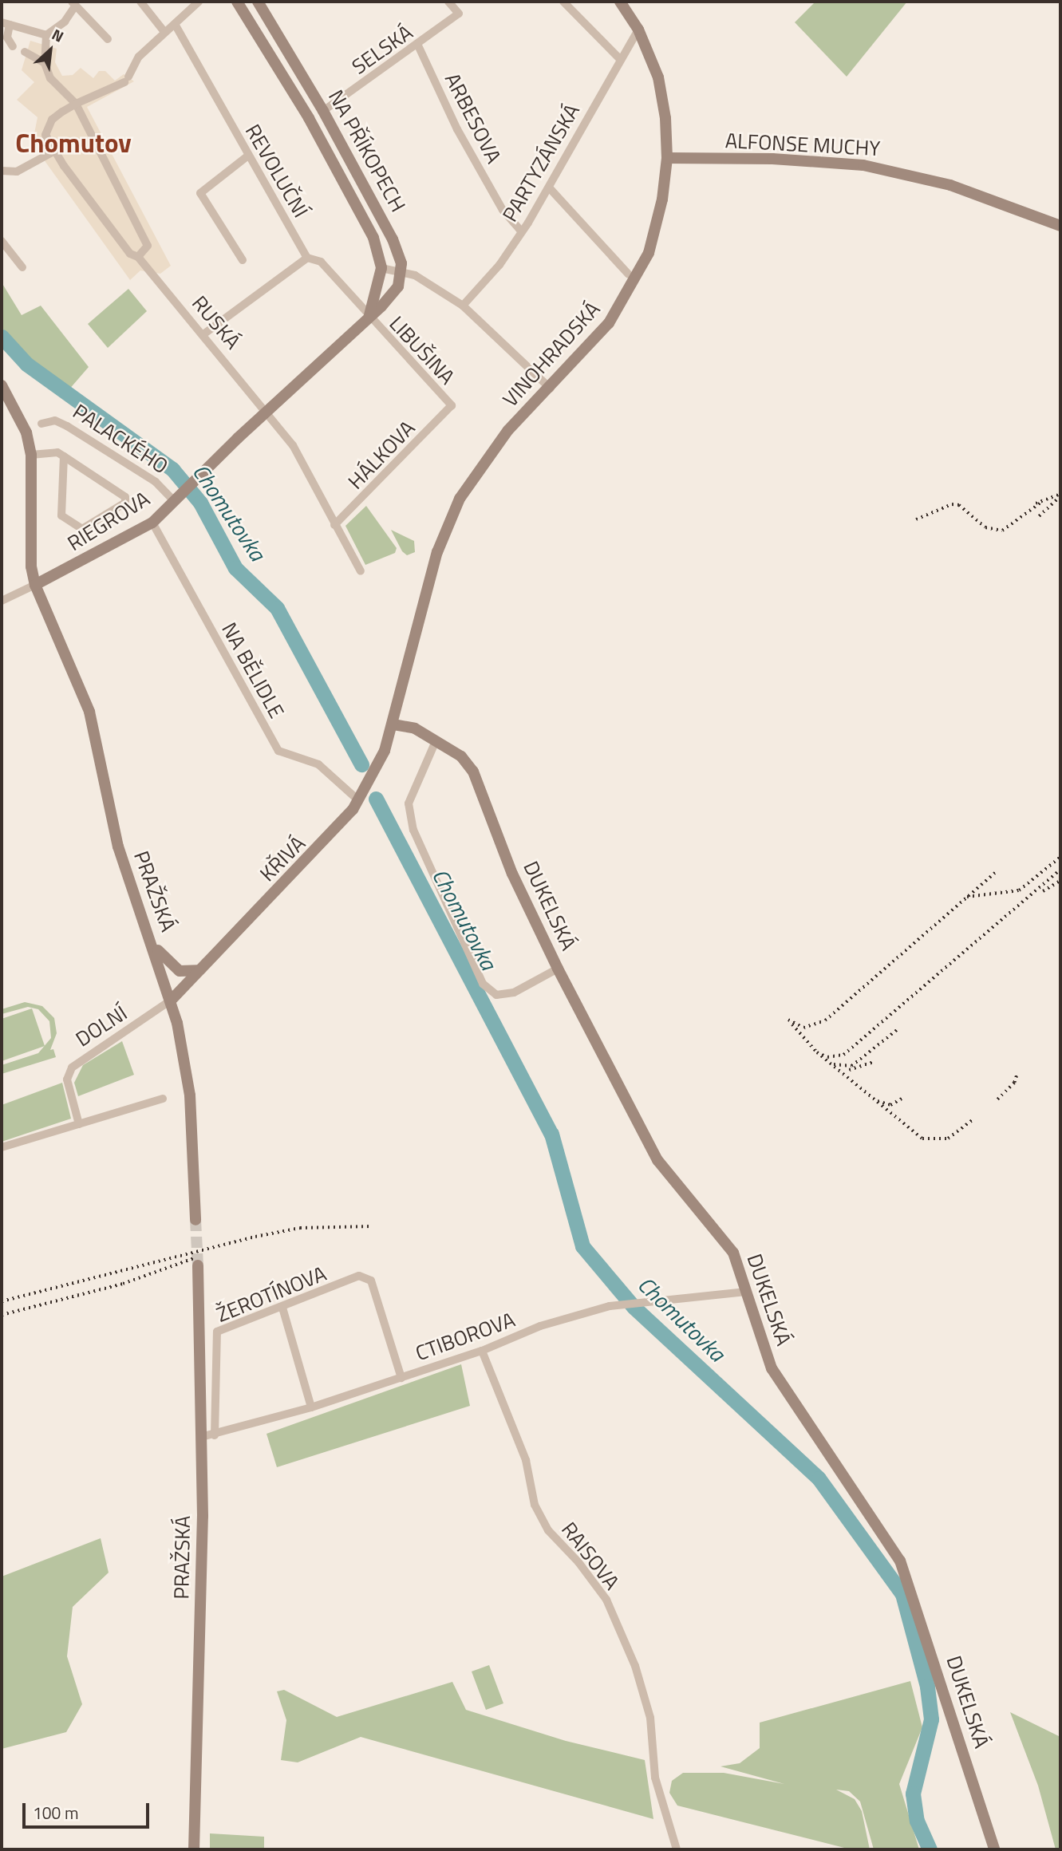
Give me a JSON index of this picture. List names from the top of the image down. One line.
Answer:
{"streets":{"street":["SELSKÁ","ARBESOVA","ALFONSE MUCHY","NA PŘÍKOPECH","PARTYZÁNSKÁ","REVOLUČNÍ","RUSKÁ","LIBUŠINA","VINOHRADSKÁ","PALACKÉHO","HÁLKOVA","RIEGROVA","NA BĚLIDLE","KŘIVÁ","PRAŽSKÁ","DUKELSKÁ","DOLNÍ","ŽEROTÍNOVA","CTIBOROVA","RAISOVA"]},"crossings":[["SELSKÁ","ARBESOVA"],["SELSKÁ","NA PŘÍKOPECH"],["ARBESOVA","PARTYZÁNSKÁ"],["ALFONSE MUCHY","VINOHRADSKÁ"],["PARTYZÁNSKÁ","VINOHRADSKÁ"],["REVOLUČNÍ","LIBUŠINA"],["RUSKÁ","HÁLKOVA"],["RUSKÁ","RIEGROVA"],["LIBUŠINA","HÁLKOVA"],["VINOHRADSKÁ","KŘIVÁ"],["VINOHRADSKÁ","DUKELSKÁ"],["PALACKÉHO","RIEGROVA"],["HÁLKOVA","RIEGROVA"],["RIEGROVA","NA BĚLIDLE"],["RIEGROVA","PRAŽSKÁ"],["NA BĚLIDLE","KŘIVÁ"],["KŘIVÁ","PRAŽSKÁ"],["KŘIVÁ","DUKELSKÁ"],["KŘIVÁ","DOLNÍ"],["PRAŽSKÁ","DOLNÍ"],["PRAŽSKÁ","CTIBOROVA"],["DUKELSKÁ","CTIBOROVA"],["ŽEROTÍNOVA","CTIBOROVA"],["CTIBOROVA","RAISOVA"]],"districts":["Chomutov"],"water":["Chomutovka"],"scale_bar":"100 m","north":"top right"}
